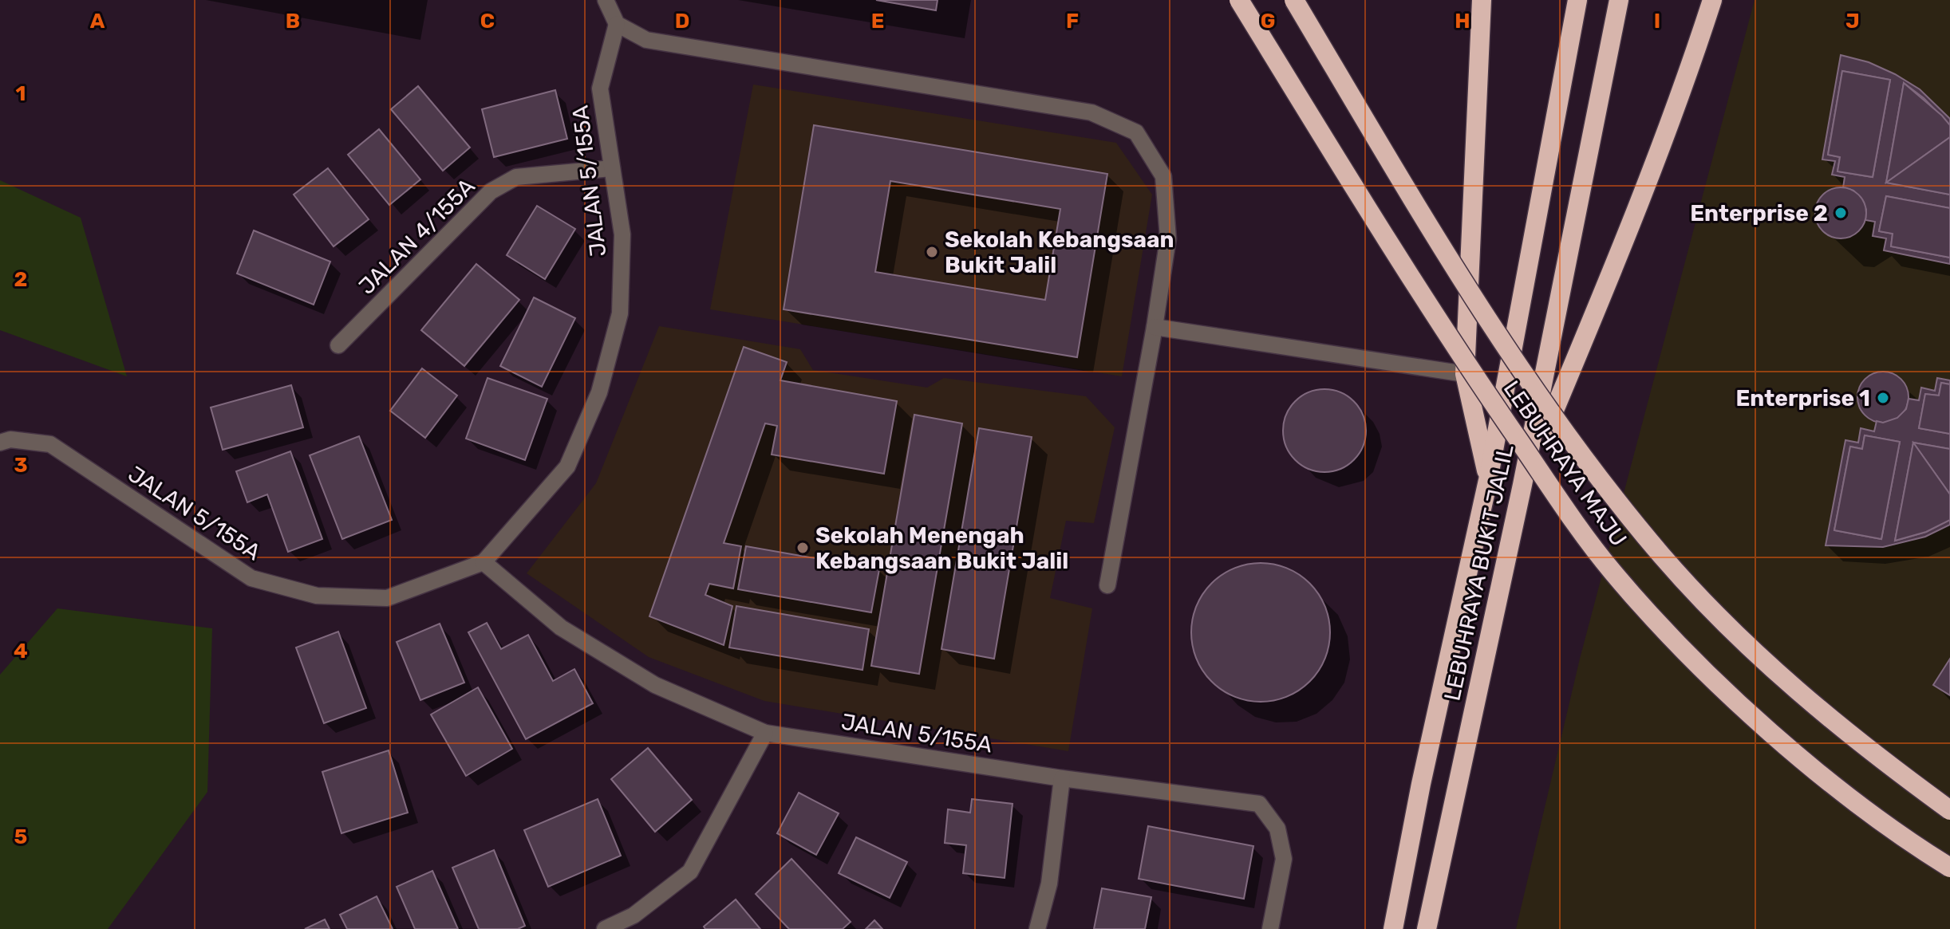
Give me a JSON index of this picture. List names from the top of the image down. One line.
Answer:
{"streets":{"highway":["LEBUHRAYA MAJU","LEBUHRAYA BUKIT JALIL"],"street":["JALAN 5/155A","JALAN 4/155A"]},"crossings":[["JALAN 5/155A","JALAN 4/155A"]],"places":["Enterprise 2","Sekolah Kebangsaan Bukit Jalil","Enterprise 1","Sekolah Menengah Kebangsaan Bukit Jalil"],"grid":{"columns":["A","B","C","D","E","F","G","H","I","J"],"rows":["1","2","3","4","5"]}}
